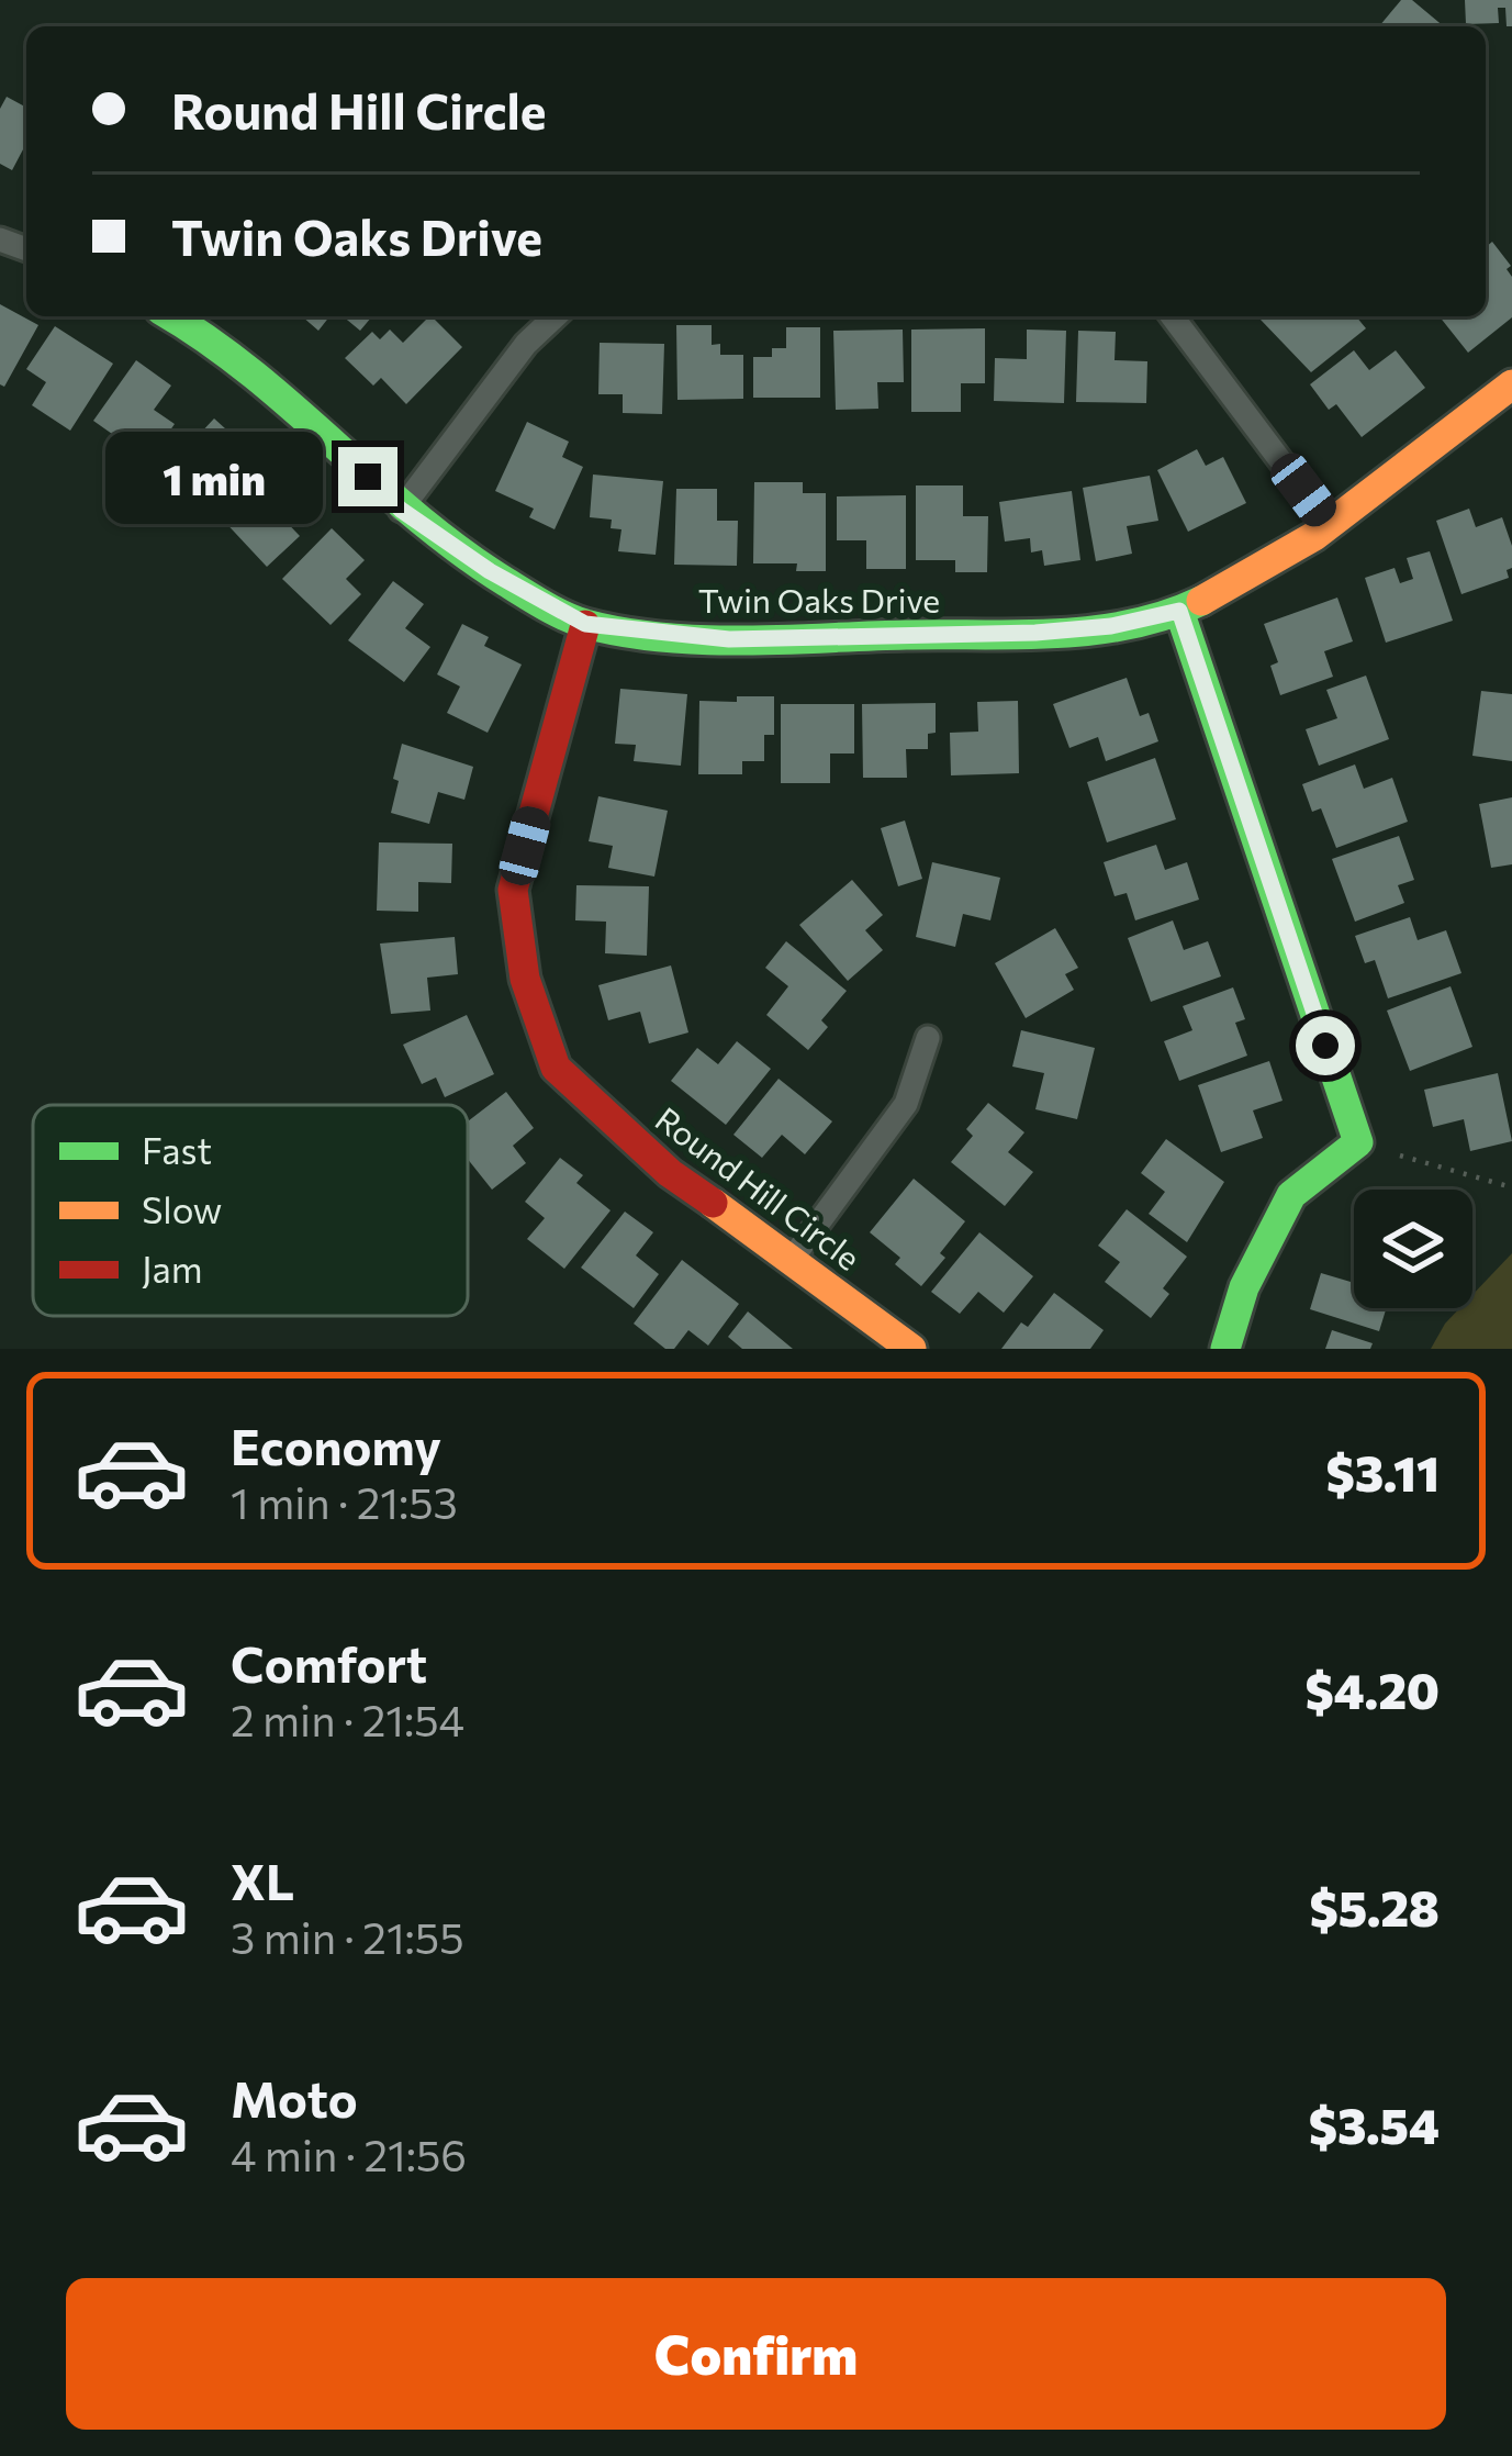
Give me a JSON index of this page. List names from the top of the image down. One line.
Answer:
{"streets":{"street":["Twin Oaks Drive","Round Hill Circle"]},"crossings":[["Twin Oaks Drive","Round Hill Circle"]],"legend":["Fast","Slow","Jam"],"page":{"banner":["Round Hill Circle","Twin Oaks Drive"],"bubble":"1 min","list":[{"name":"Economy","note":"1 min · 21:53","value":"$3.11"},{"name":"Comfort","note":"2 min · 21:54","value":"$4.20"},{"name":"XL","note":"3 min · 21:55","value":"$5.28"},{"name":"Moto","note":"4 min · 21:56","value":"$3.54"}],"buttons":"Confirm"}}
